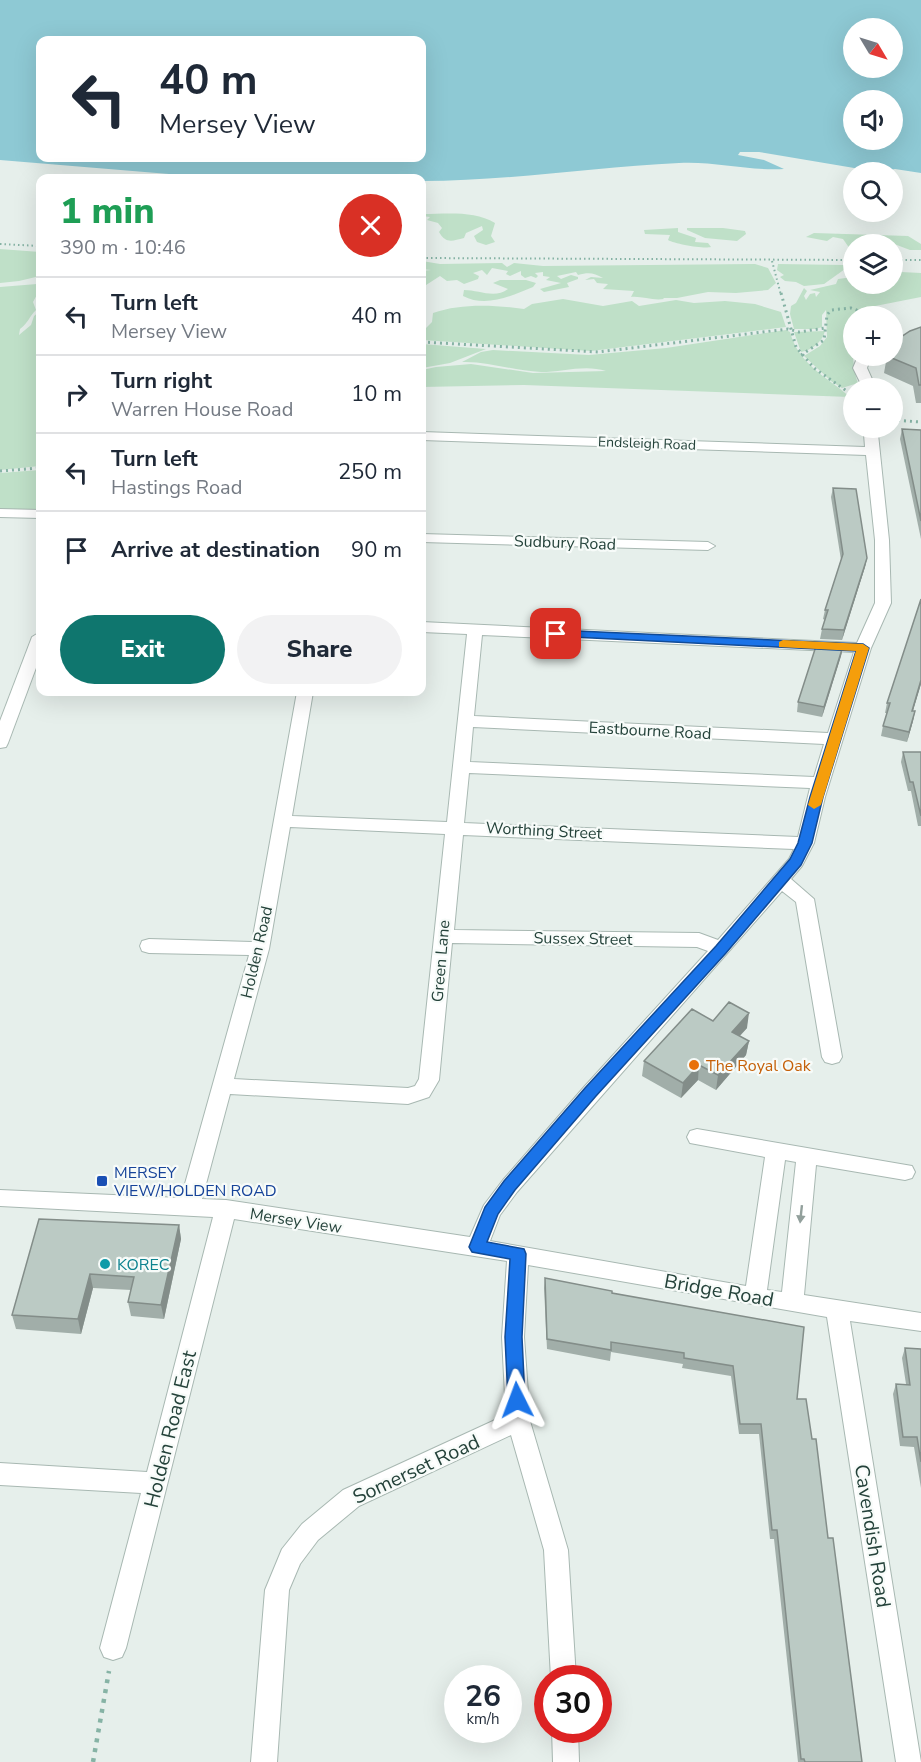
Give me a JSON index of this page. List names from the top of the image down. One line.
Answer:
{"streets":{"street":["Endsleigh Road","Sudbury Road","Eastbourne Road","Worthing Street","Sussex Street","Holden Road","Green Lane","Mersey View","Bridge Road","Holden Road East","Somerset Road","Cavendish Road"]},"crossings":[["Eastbourne Road","Green Lane"],["Worthing Street","Holden Road"],["Worthing Street","Green Lane"],["Sussex Street","Green Lane"],["Holden Road","Green Lane"],["Holden Road","Mersey View"],["Mersey View","Bridge Road"],["Mersey View","Holden Road East"],["Bridge Road","Cavendish Road"]],"places":{"other":["The Royal Oak","KOREC"],"transit":["MERSEY VIEW/HOLDEN ROAD"]},"north":"bottom right","page":{"map_buttons":["+","−"],"turn":["40 m","Mersey View"],"heading":["1 min","390 m · 10:46"],"list":[{"name":"Turn left","note":"Mersey View","value":"40 m"},{"name":"Turn right","note":"Warren House Road","value":"10 m"},{"name":"Turn left","note":"Hastings Road","value":"250 m"},{"name":"Arrive at destination","value":"90 m"}],"buttons":["Exit","Share"],"speed":"26 km/h","limit":"30"}}
